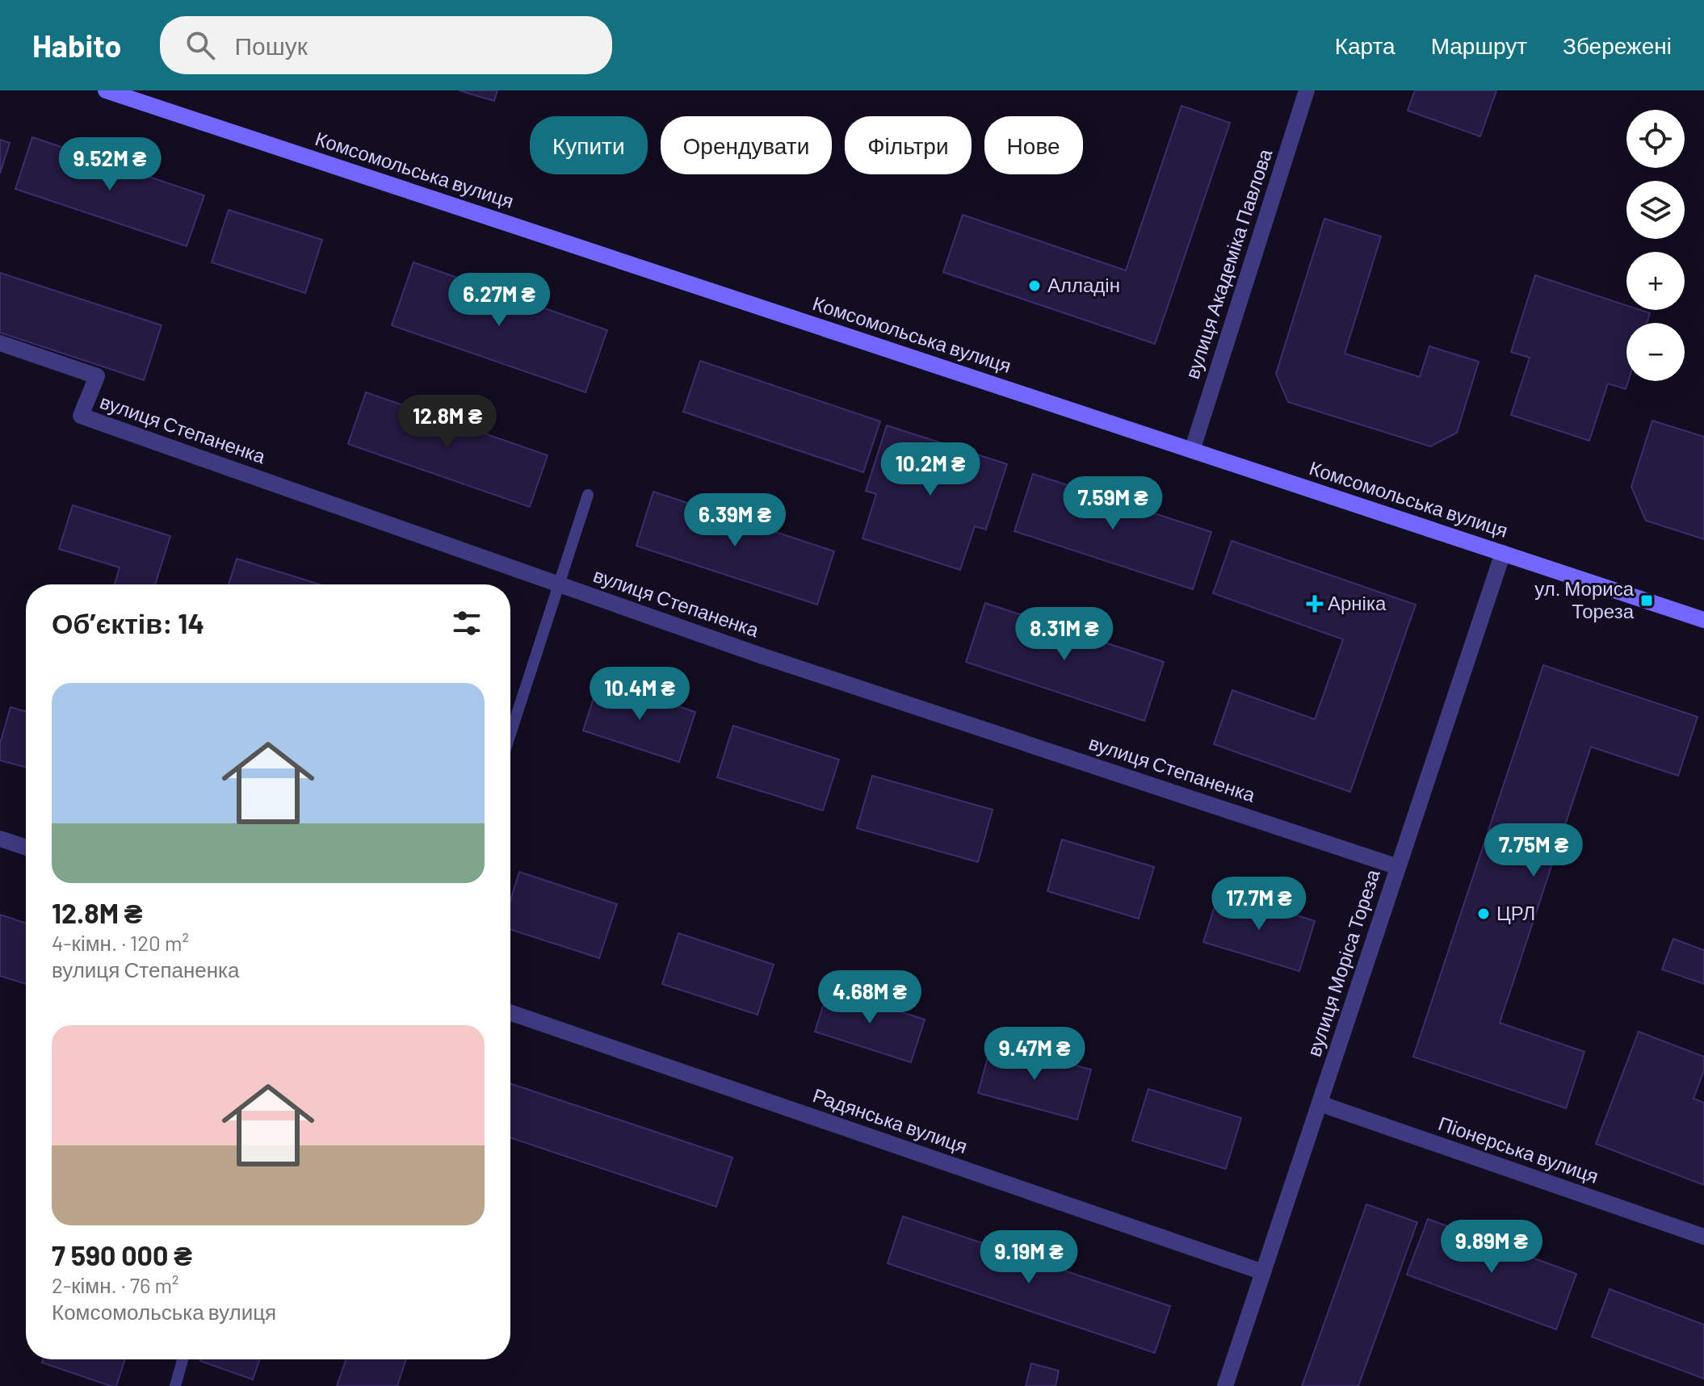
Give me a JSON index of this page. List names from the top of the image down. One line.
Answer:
{"streets":{"street":["Комсомольська вулиця","вулиця Академіка Павлова","вулиця Степаненка","вулиця Моріса Тореза","Радянська вулиця","Піонерська вулиця"]},"crossings":[["Комсомольська вулиця","вулиця Академіка Павлова"],["Комсомольська вулиця","вулиця Моріса Тореза"],["вулиця Степаненка","вулиця Моріса Тореза"],["вулиця Моріса Тореза","Радянська вулиця"],["вулиця Моріса Тореза","Піонерська вулиця"]],"places":{"other":["Алладін","ЦРЛ"],"transit":["ул. Мориса Тореза"],"health":["Арніка"]},"page":{"header":"Habito","search":"Пошук","nav":["Карта","Маршрут","Збережені"],"map_buttons":["+","−"],"chip":["Купити","Орендувати","Фільтри","Нове"],"price":["9.52M ₴","6.27M ₴","12.8M ₴","10.2M ₴","7.59M ₴","6.39M ₴","8.31M ₴","10.4M ₴","7.75M ₴","17.7M ₴","4.68M ₴","9.47M ₴","9.89M ₴","9.19M ₴"],"heading":"Об’єктів: 14","list":[{"name":"12.8M ₴","note":"4-кімн. · 120 m² · вулиця Степаненка"},{"name":"7 590 000 ₴","note":"2-кімн. · 76 m² · Комсомольська вулиця"}]}}
